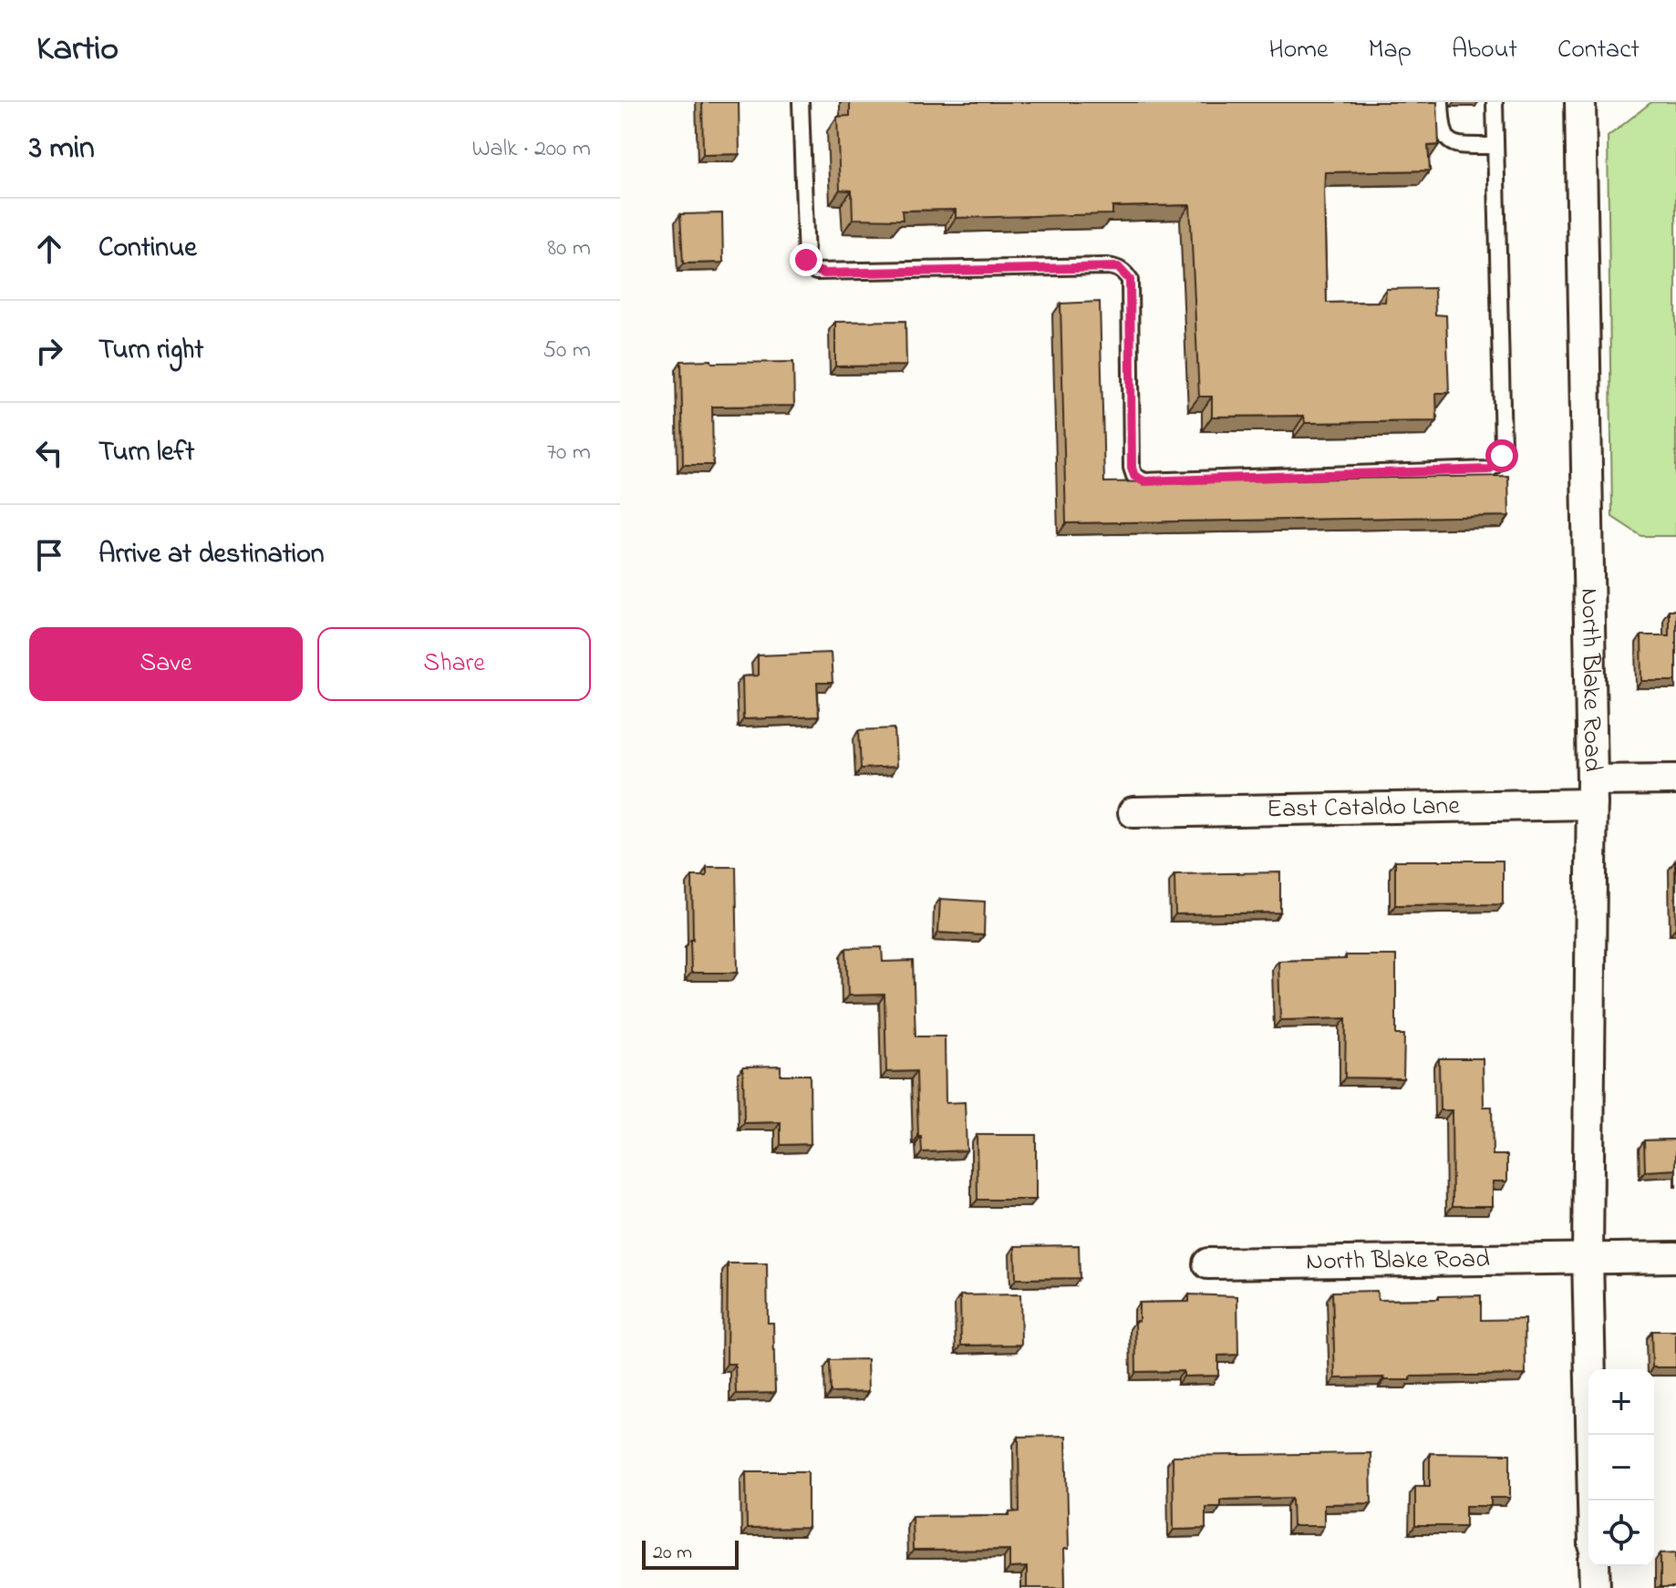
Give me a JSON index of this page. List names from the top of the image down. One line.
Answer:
{"streets":{"street":["North Blake Road","East Cataldo Lane"]},"crossings":[["North Blake Road","East Cataldo Lane"]],"scale_bar":"20 m","page":{"header":"Kartio","nav":["Home","Map","About","Contact"],"heading":["3 min","Walk · 200 m"],"list":[["Continue","80 m"],["Turn right","50 m"],["Turn left","70 m"],"Arrive at destination"],"buttons":["Save","Share"],"map_buttons":["+","−"],"scale":"20 m"}}
